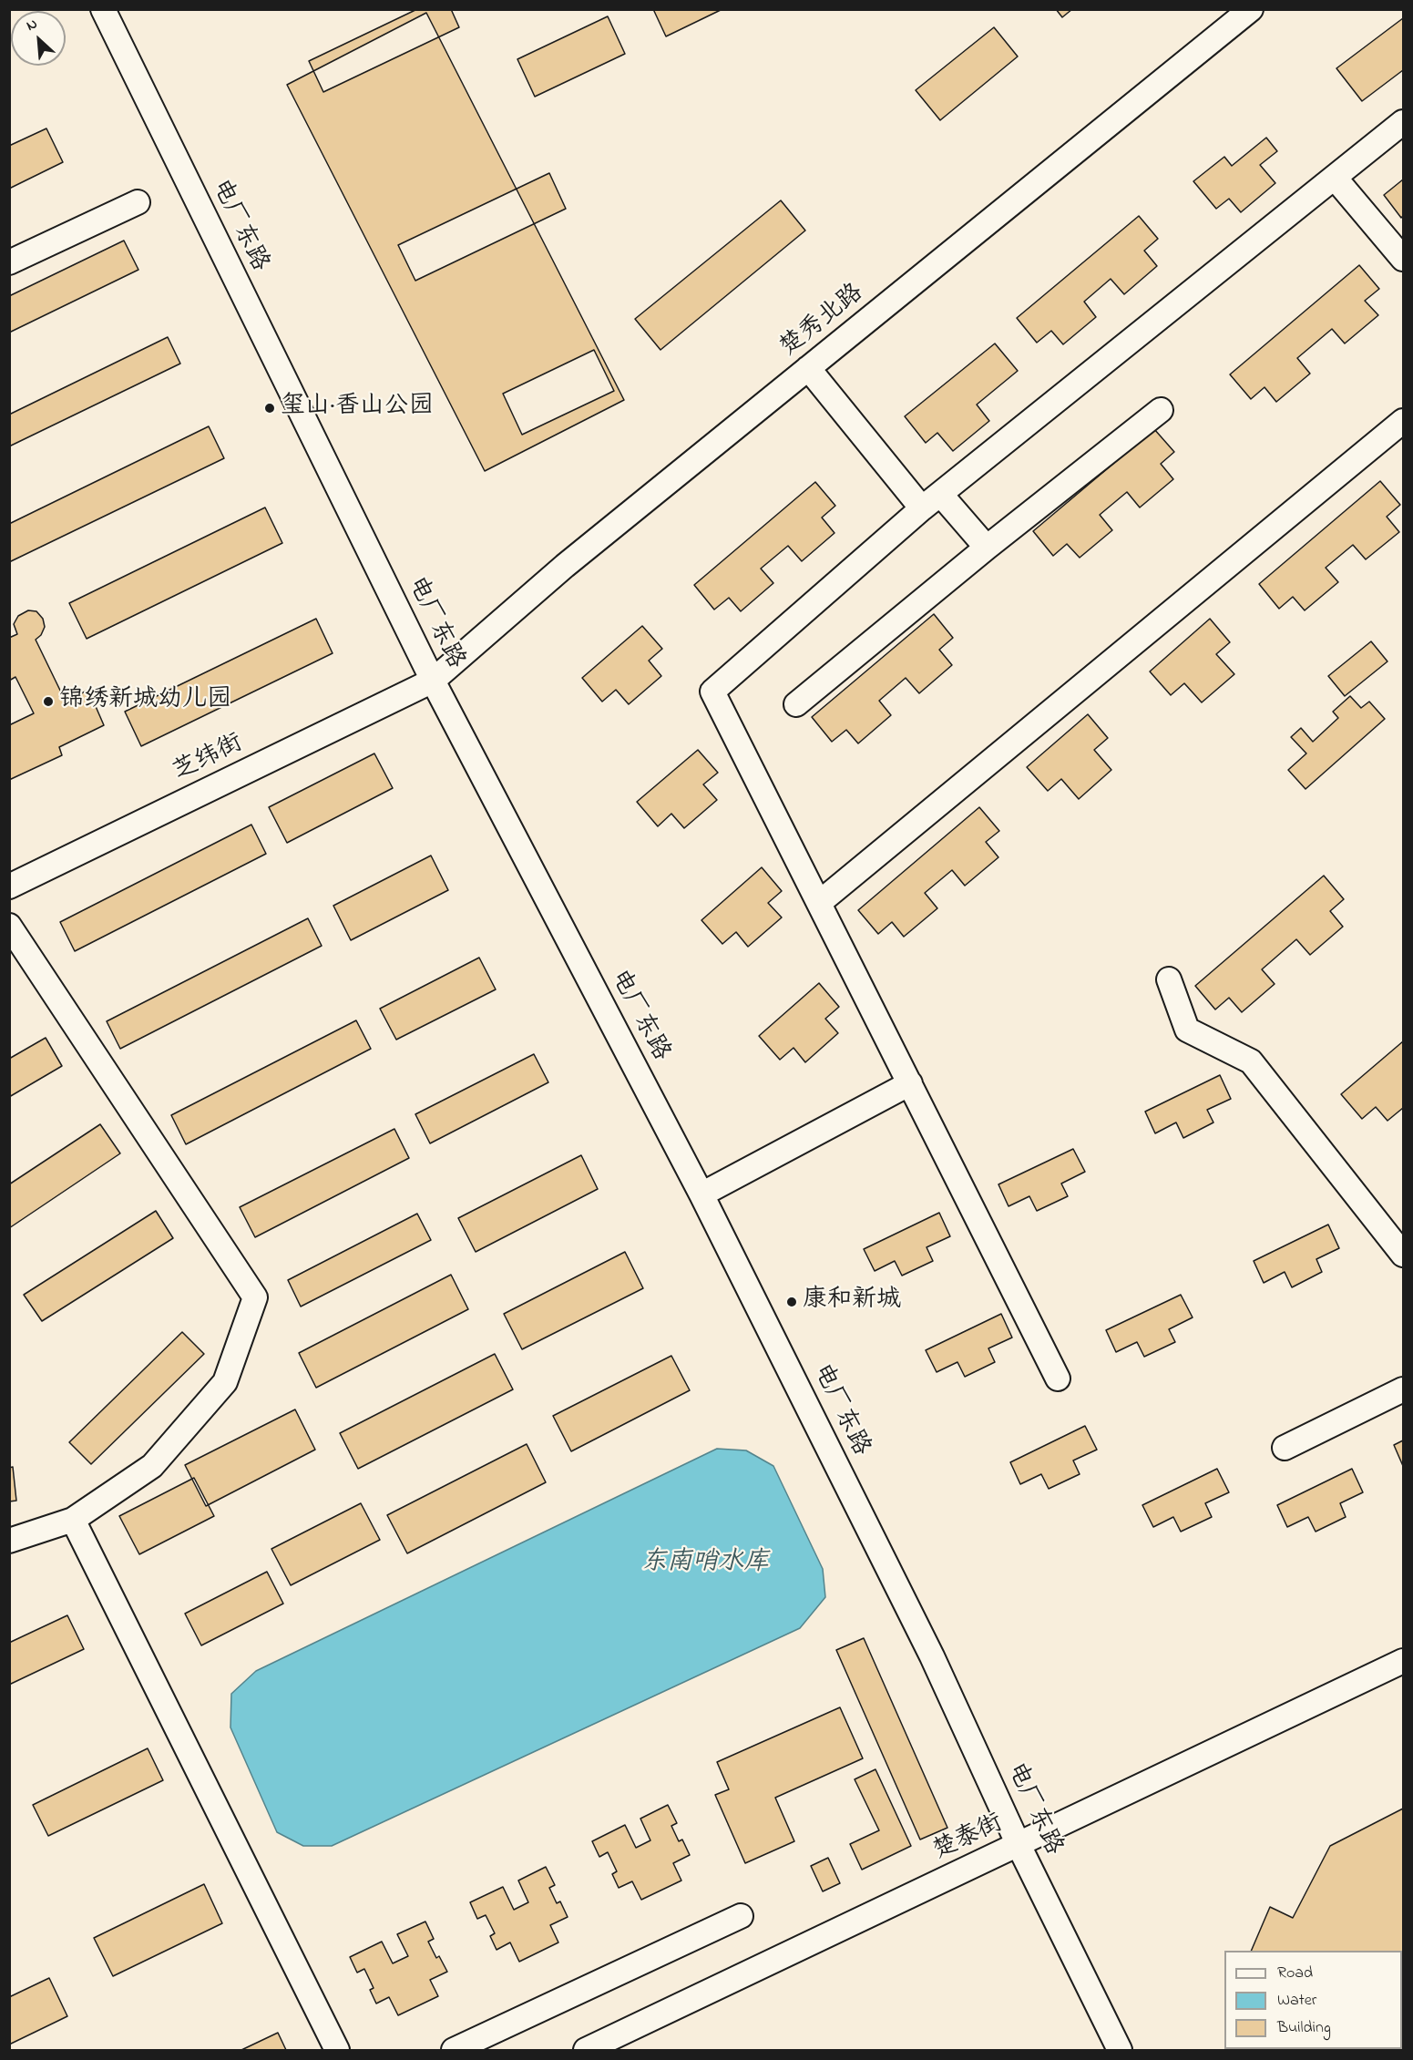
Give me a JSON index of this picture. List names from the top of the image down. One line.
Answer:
{"streets":{"street":["电厂东路","楚秀北路","芝纬街","楚泰街"]},"crossings":[["电厂东路","楚秀北路"],["电厂东路","芝纬街"],["电厂东路","楚泰街"],["楚秀北路","芝纬街"]],"water":["东南哨水库"],"places":["玺山·香山公园","锦绣新城幼儿园","康和新城"],"legend":["Road","Water","Building"],"north":"top left"}
